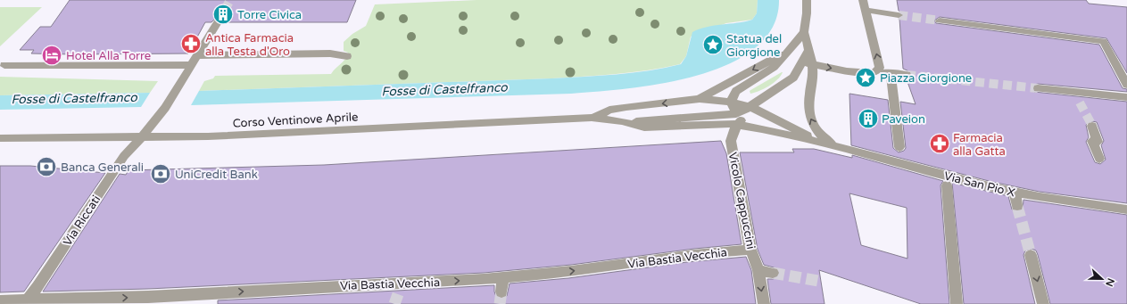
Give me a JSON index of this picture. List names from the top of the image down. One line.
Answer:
{"streets":{"street":["Corso Ventinove Aprile","Via San Pio X","Vicolo Cappuccini","Via Riccati","Via Bastia Vecchia"]},"crossings":[["Corso Ventinove Aprile","Via Riccati"],["Vicolo Cappuccini","Via Bastia Vecchia"],["Via Riccati","Via Bastia Vecchia"]],"one_way":["Via Bastia Vecchia"],"water":["Fosse di Castelfranco"],"places":{"building":["Torre Civica","Paveion"],"pharmacy":["Antica Farmacia alla Testa d'Oro","Farmacia alla Gatta"],"place":["Statua del Giorgione","Piazza Giorgione"],"hotel":["Hotel Alla Torre"],"bank":["Banca Generali","UniCredit Bank"]},"north":"right"}
